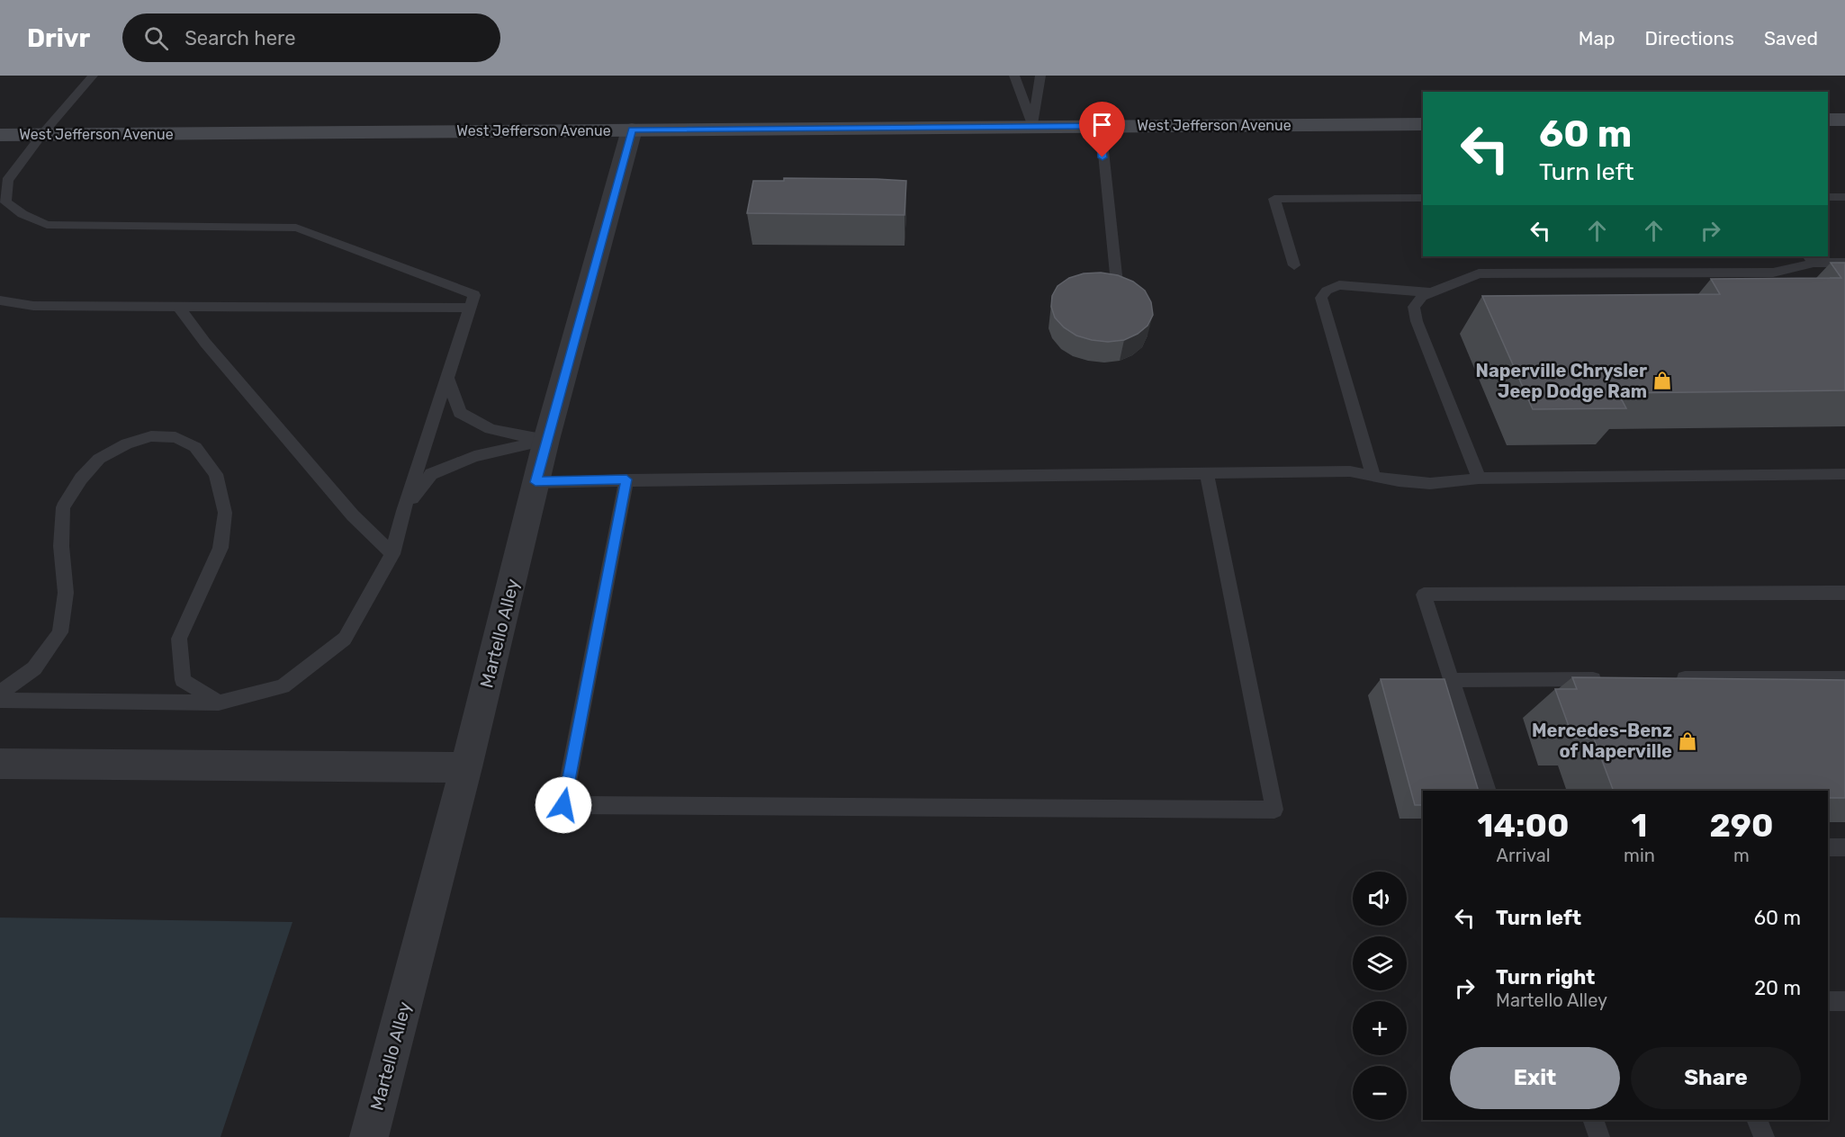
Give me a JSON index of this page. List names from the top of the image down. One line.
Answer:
{"streets":{"street":["West Jefferson Avenue","Martello Alley"]},"crossings":[["West Jefferson Avenue","Martello Alley"]],"places":{"shop":["Naperville Chrysler Jeep Dodge Ram","Mercedes-Benz of Naperville"]},"page":{"header":"Drivr","search":"Search here","nav":["Map","Directions","Saved"],"turn":["60 m","Turn left"],"eta":["14:00","Arrival","1","min","290","m"],"map_buttons":["+","−"],"list":[{"name":"Turn left","value":"60 m"},{"name":"Turn right","note":"Martello Alley","value":"20 m"}],"buttons":["Exit","Share"]}}
